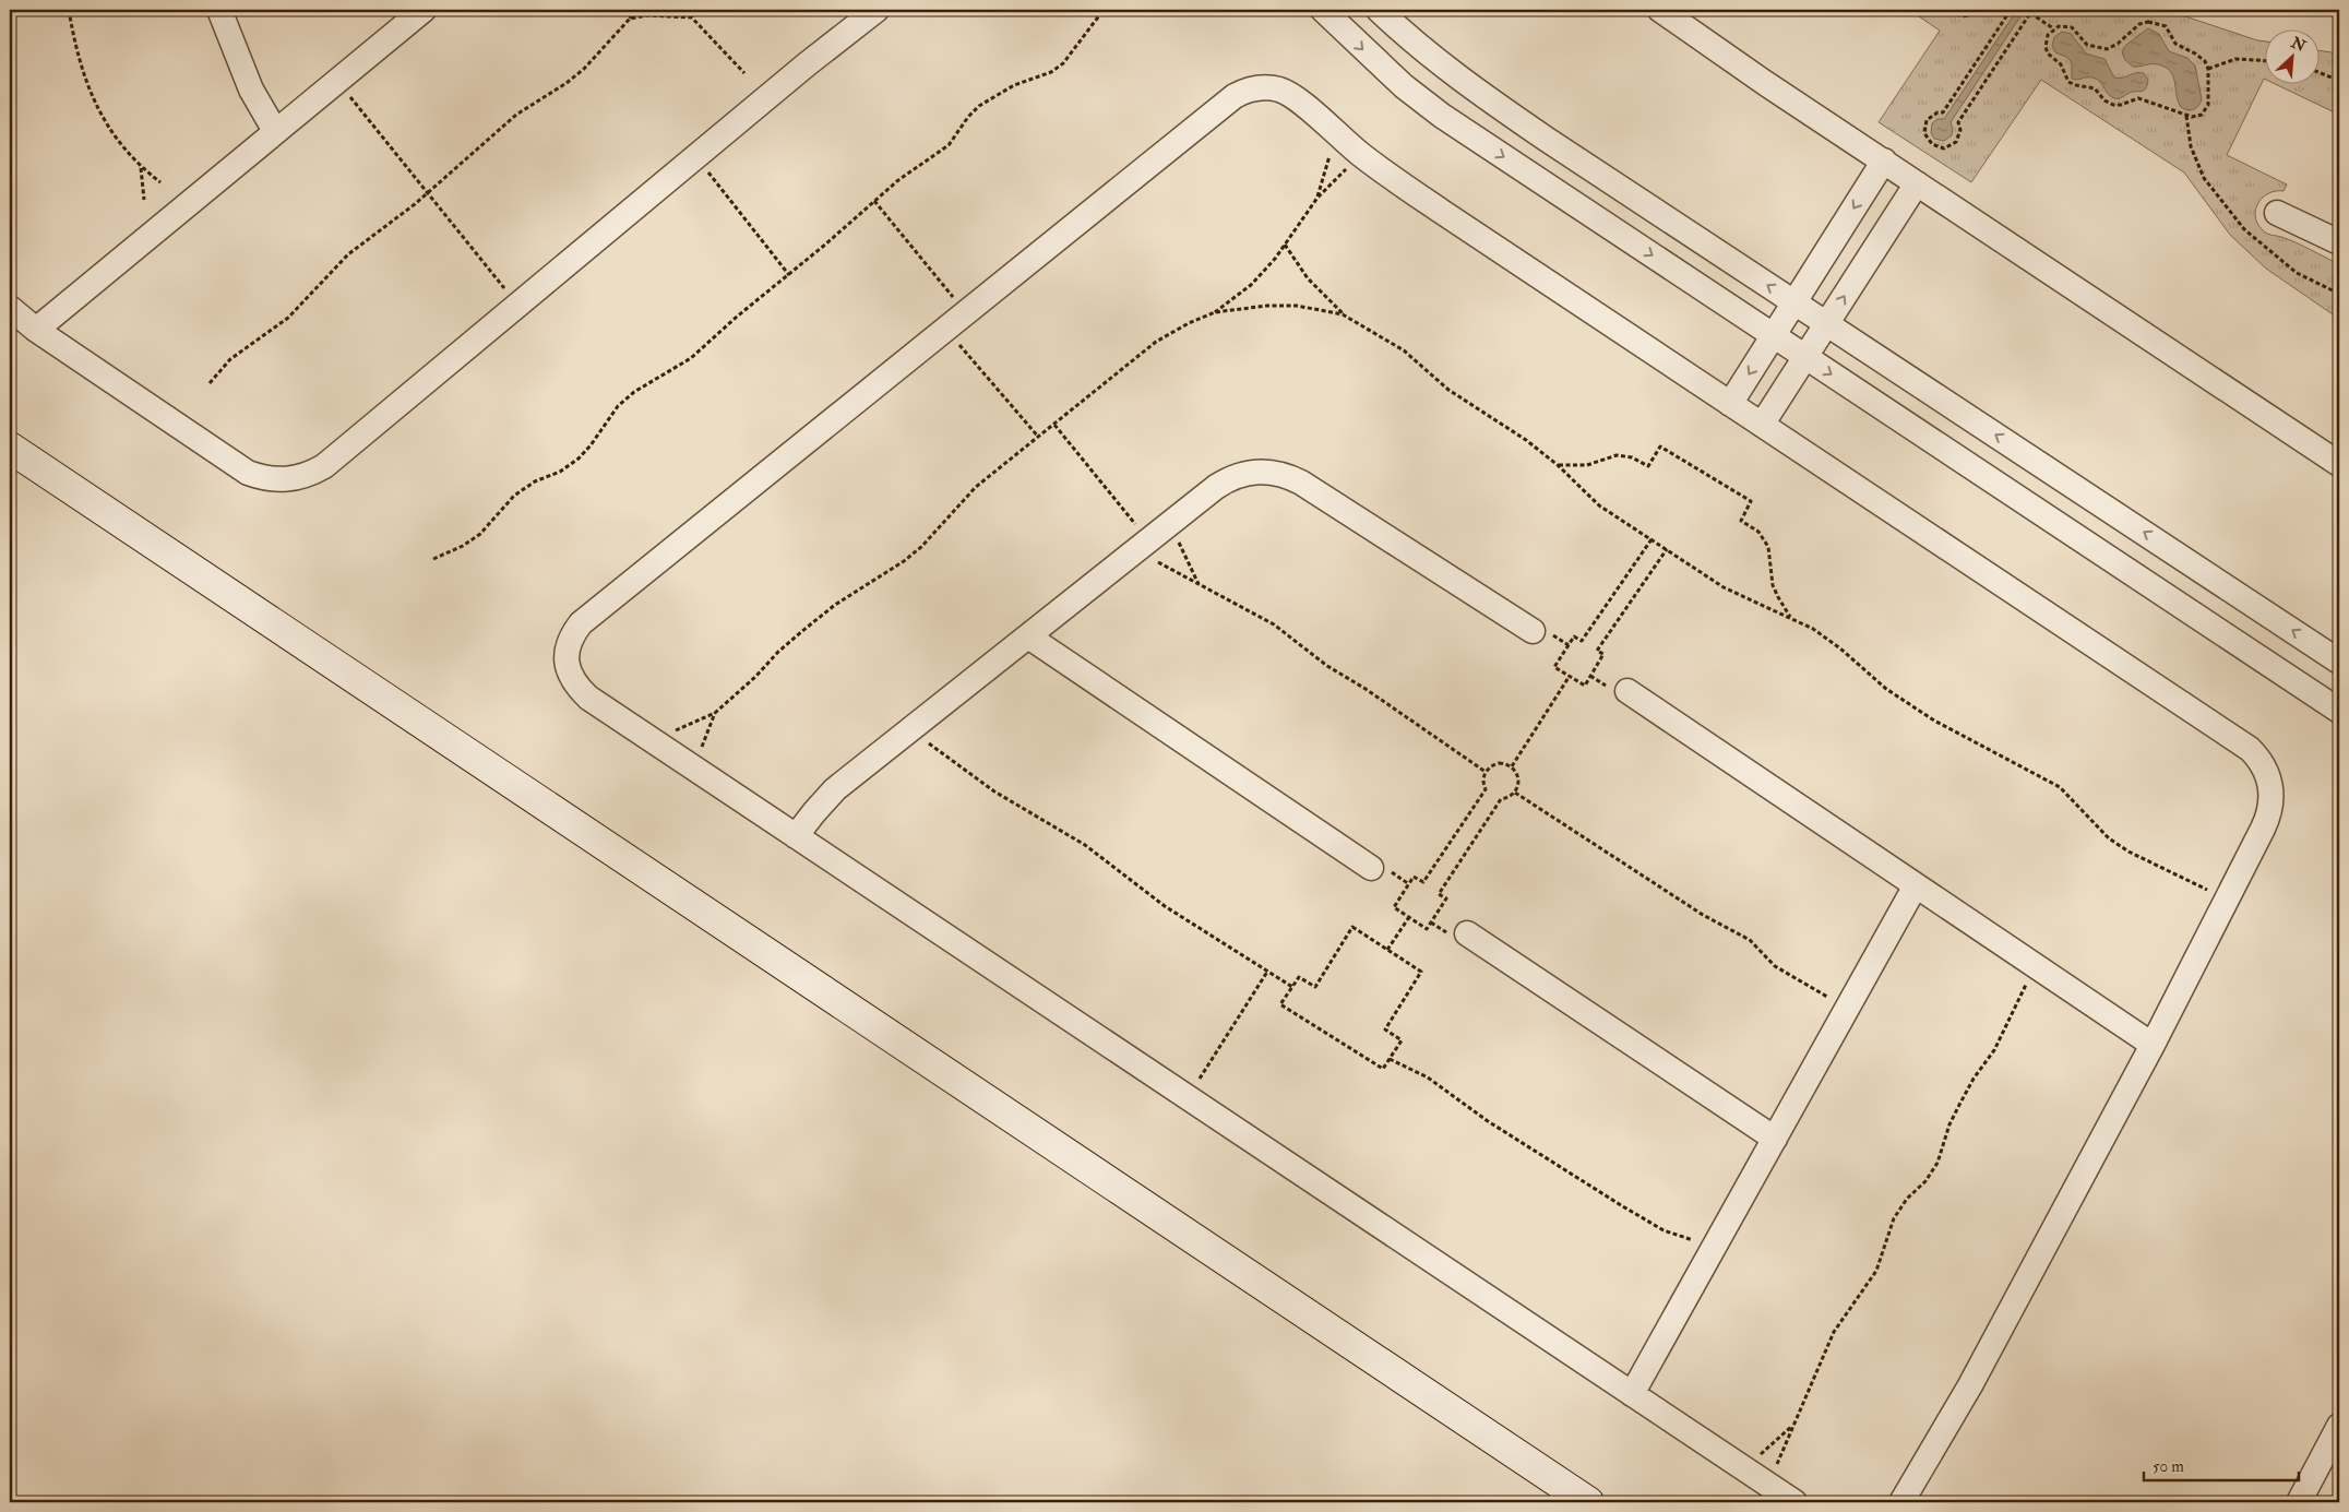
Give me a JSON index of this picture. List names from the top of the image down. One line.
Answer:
{"scale_bar":"50 m","north":"top right"}
